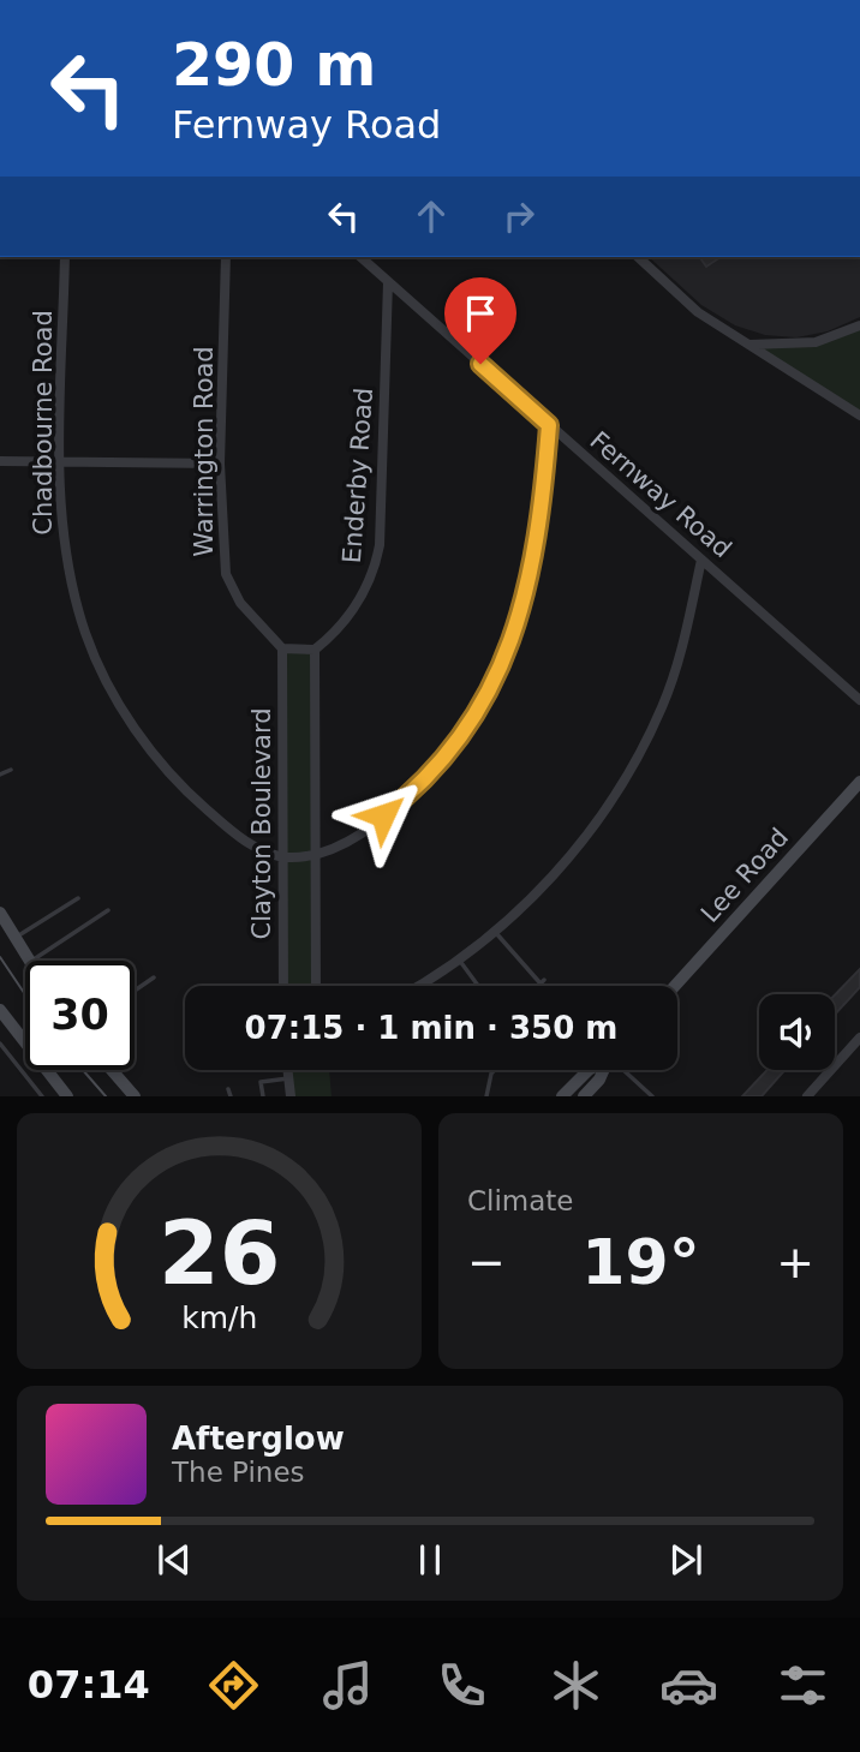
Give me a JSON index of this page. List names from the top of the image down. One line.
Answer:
{"streets":{"main road":["Lee Road"],"street":["Chadbourne Road","Warrington Road","Enderby Road","Fernway Road","Clayton Boulevard"]},"crossings":[["Chadbourne Road","Clayton Boulevard"],["Warrington Road","Clayton Boulevard"],["Enderby Road","Fernway Road"]],"page":{"turn":["290 m","Fernway Road"],"limit":"30","trip":"07:15 · 1 min · 350 m","tile":"Climate","heat":["−","19°","+"],"song":["Afterglow","The Pines"],"tabs":"07:14","gauge":["26","km/h"]}}
